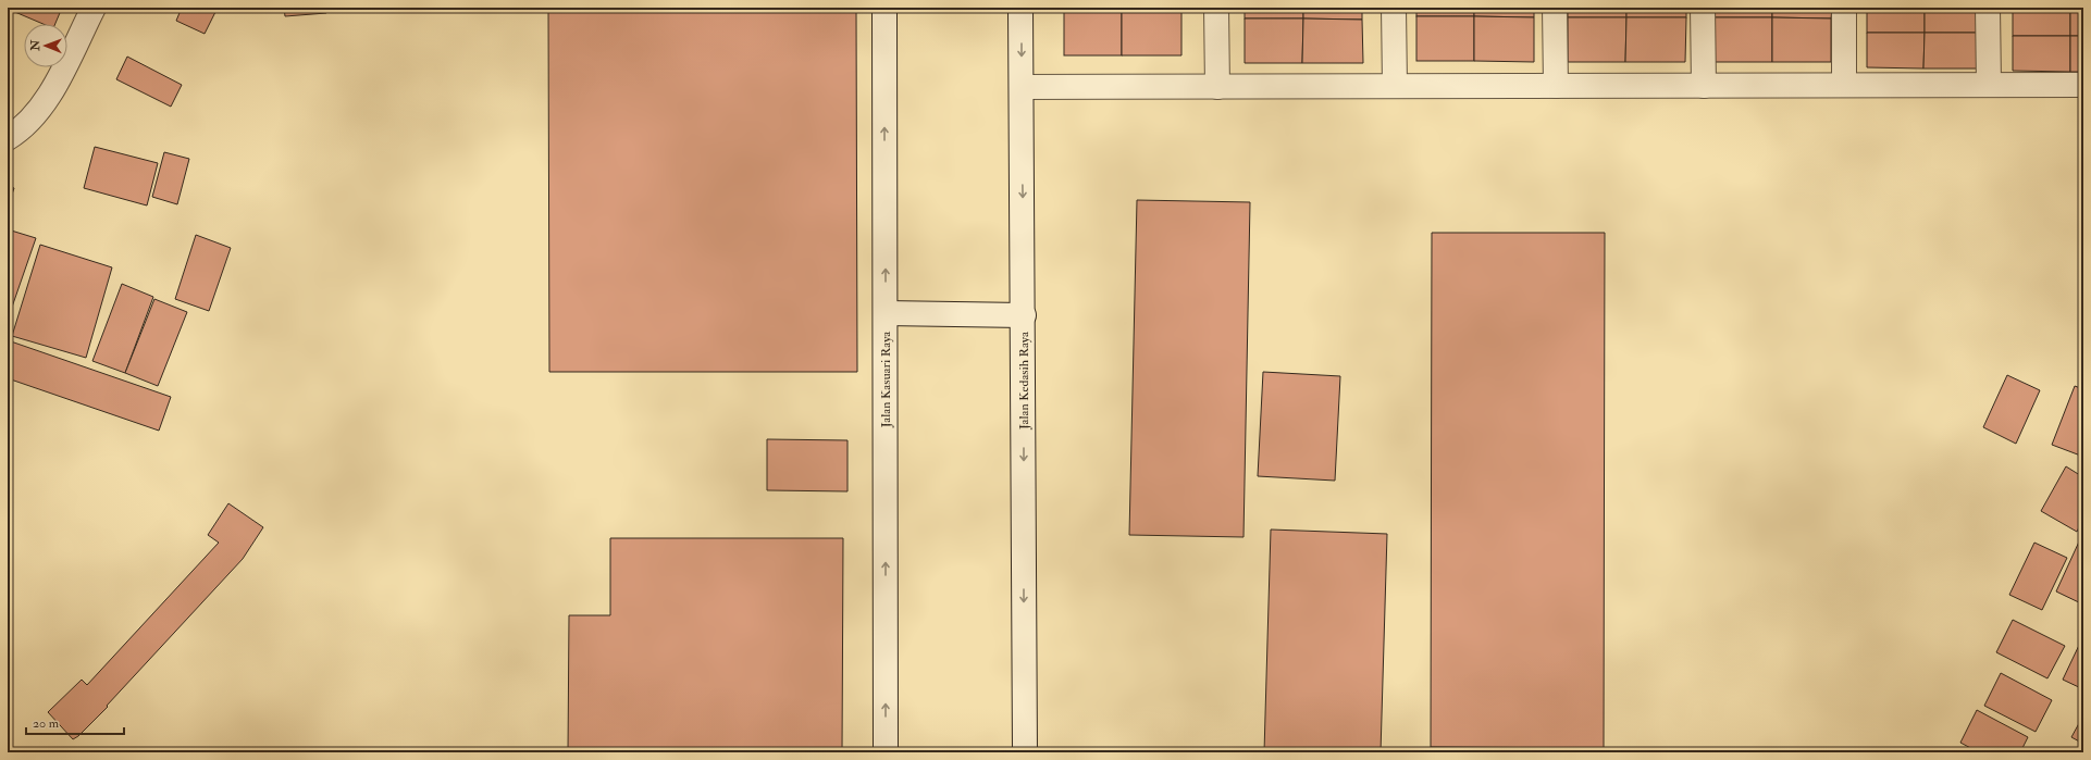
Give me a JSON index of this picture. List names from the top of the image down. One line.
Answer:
{"streets":{"street":["Jalan Kasuari Raya","Jalan Kedasih Raya"]},"one_way":["Jalan Kasuari Raya","Jalan Kedasih Raya"],"scale_bar":"20 m","north":"left"}
